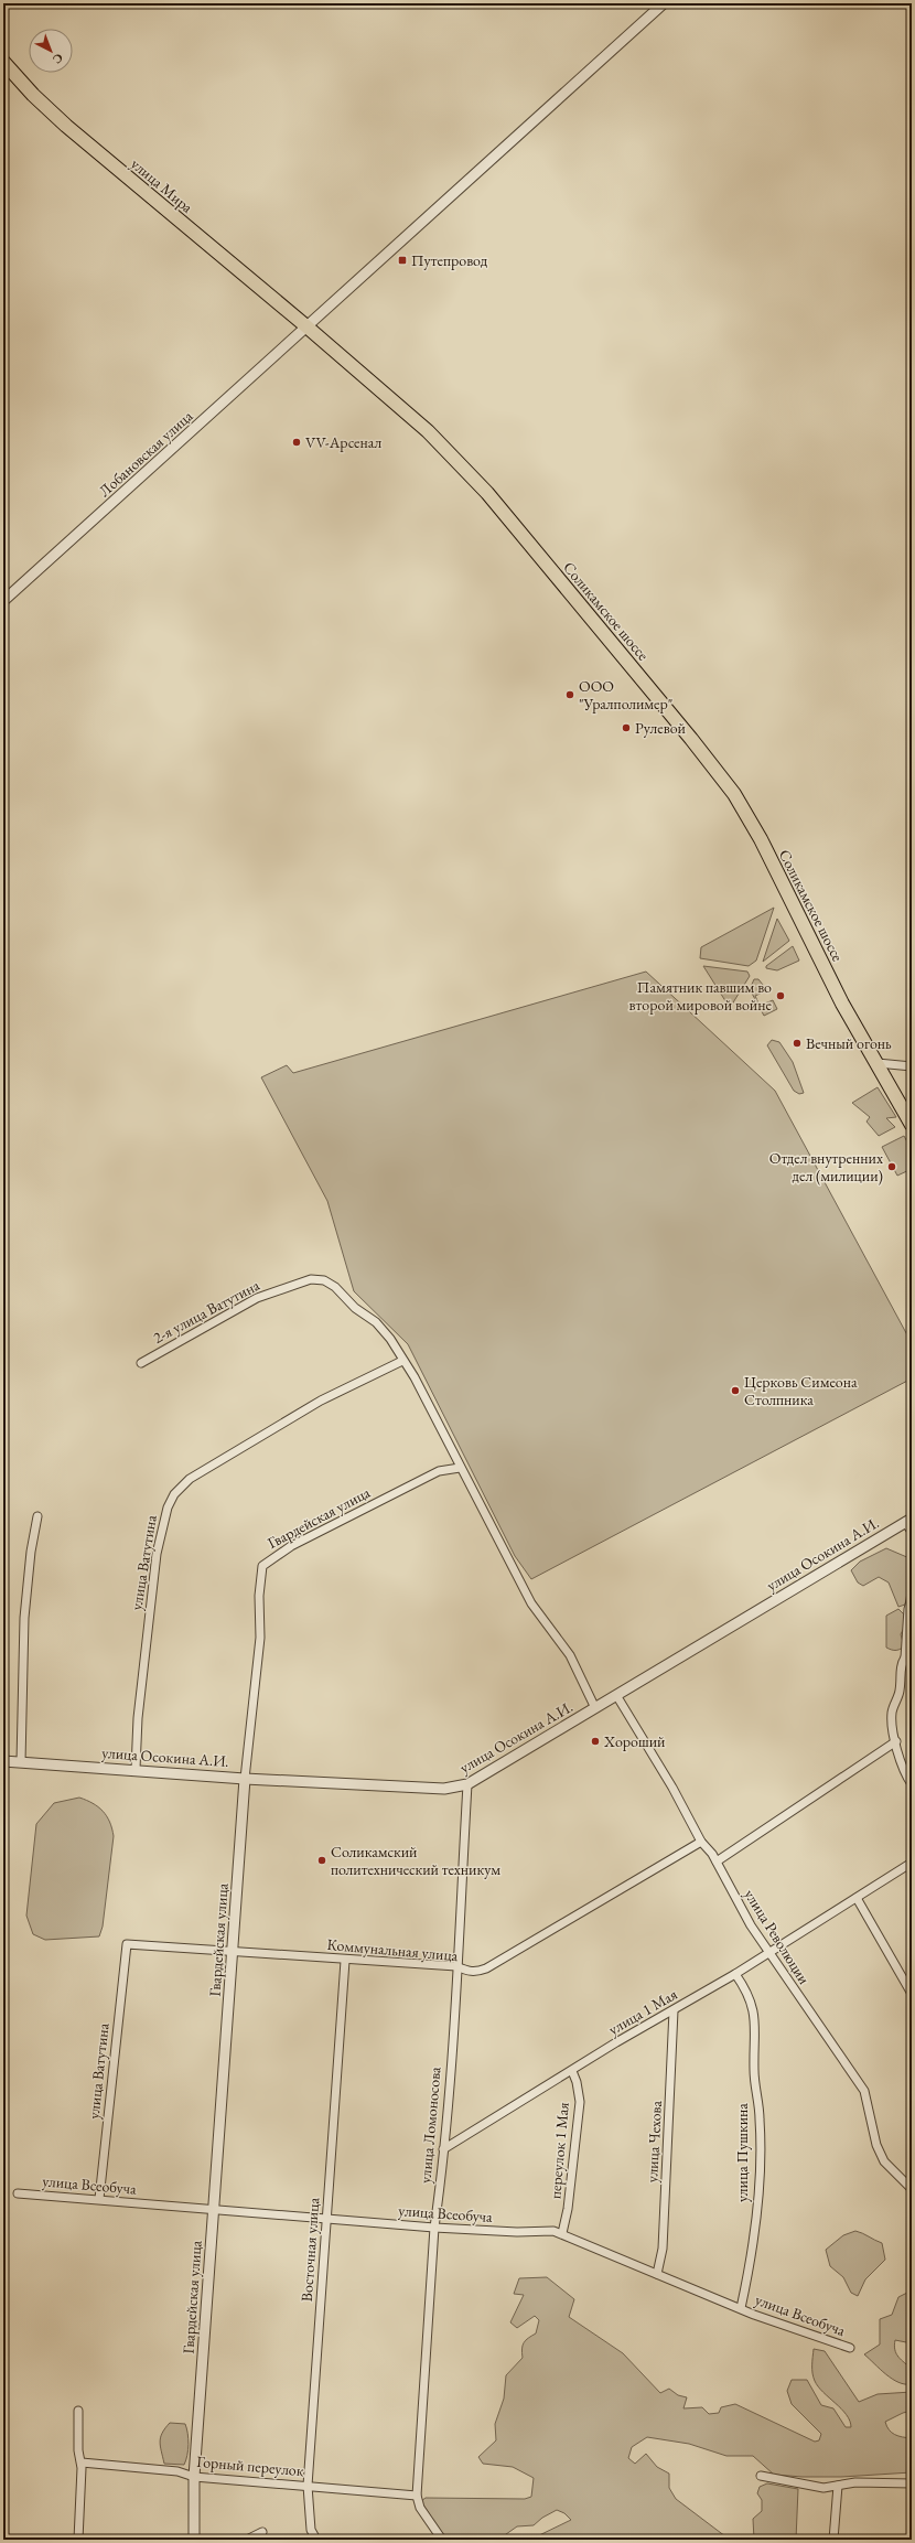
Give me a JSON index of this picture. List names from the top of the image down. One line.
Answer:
{"streets":{"highway":["улица Мира","Соликамское шоссе"],"street":["Лобановская улица","2-я улица Ватутина","Гвардейская улица","улица Осокина А.И.","улица Ватутина","улица Революции","Коммунальная улица","улица 1 Мая","улица Ломоносова","улица Чехова","переулок 1 Мая","улица Пушкина","улица Всеобуча","Восточная улица","Горный переулок"]},"crossings":[["улица Мира","Лобановская улица"],["улица Мира","Соликамское шоссе"],["Лобановская улица","Соликамское шоссе"],["2-я улица Ватутина","улица Ватутина"],["Гвардейская улица","улица Осокина А.И."],["Гвардейская улица","Коммунальная улица"],["Гвардейская улица","улица Всеобуча"],["Гвардейская улица","Горный переулок"],["улица Осокина А.И.","улица Ватутина"],["улица Осокина А.И.","улица Революции"],["улица Осокина А.И.","улица Ломоносова"],["улица Ватутина","Коммунальная улица"],["улица Ватутина","улица Всеобуча"],["улица Революции","Коммунальная улица"],["улица Революции","улица 1 Мая"],["Коммунальная улица","улица Ломоносова"],["Коммунальная улица","Восточная улица"],["улица 1 Мая","улица Ломоносова"],["улица 1 Мая","улица Чехова"],["улица 1 Мая","переулок 1 Мая"],["улица 1 Мая","улица Пушкина"],["улица Ломоносова","улица Всеобуча"],["улица Ломоносова","Горный переулок"],["улица Чехова","улица Всеобуча"],["переулок 1 Мая","улица Всеобуча"],["улица Пушкина","улица Всеобуча"],["улица Всеобуча","Восточная улица"],["Восточная улица","Горный переулок"]],"places":{"transit":["Путепровод"],"other":["VV-Арсенал","OOO \"Уралполимер\"","Рулевой","Памятник павшим во второй мировой войне","Вечный огонь","Отдел внутренних дел (милиции)","Церковь Симеона Столпника","Хороший","Соликамский политехнический техникум"]},"north":"bottom right"}
